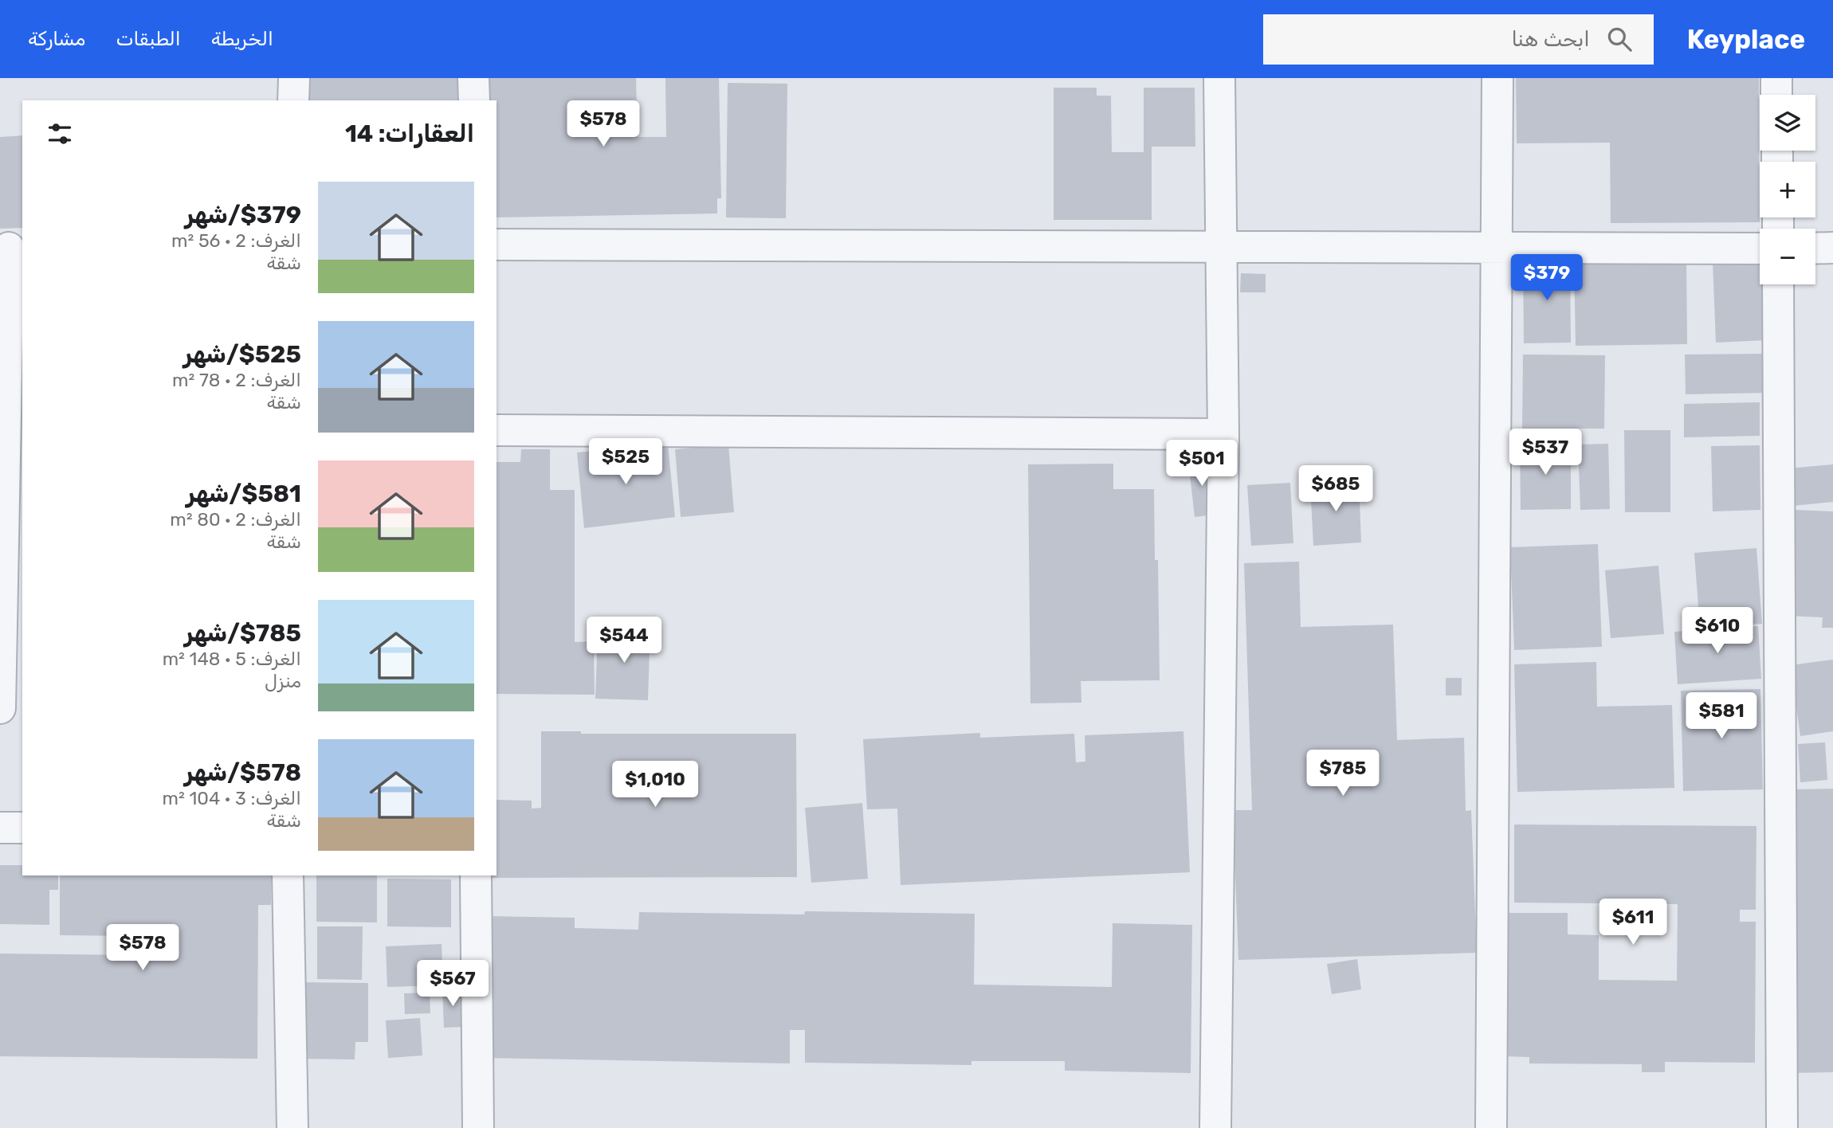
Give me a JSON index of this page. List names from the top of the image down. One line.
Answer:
{"page":{"header":"Keyplace","search":"ابحث هنا","nav":["الخريطة","الطبقات","مشاركة"],"map_buttons":["+","−"],"price":["$578","$379","$537","$525","$501","$685","$610","$544","$581","$785","$1,010","$611","$578","$567"],"heading":"العقارات: 14","list":[{"name":"$379/شهر","note":"الغرف: 2 · 56 m² · شقة"},{"name":"$525/شهر","note":"الغرف: 2 · 78 m² · شقة"},{"name":"$581/شهر","note":"الغرف: 2 · 80 m² · شقة"},{"name":"$785/شهر","note":"الغرف: 5 · 148 m² · منزل"},{"name":"$578/شهر","note":"الغرف: 3 · 104 m² · شقة"}]}}
